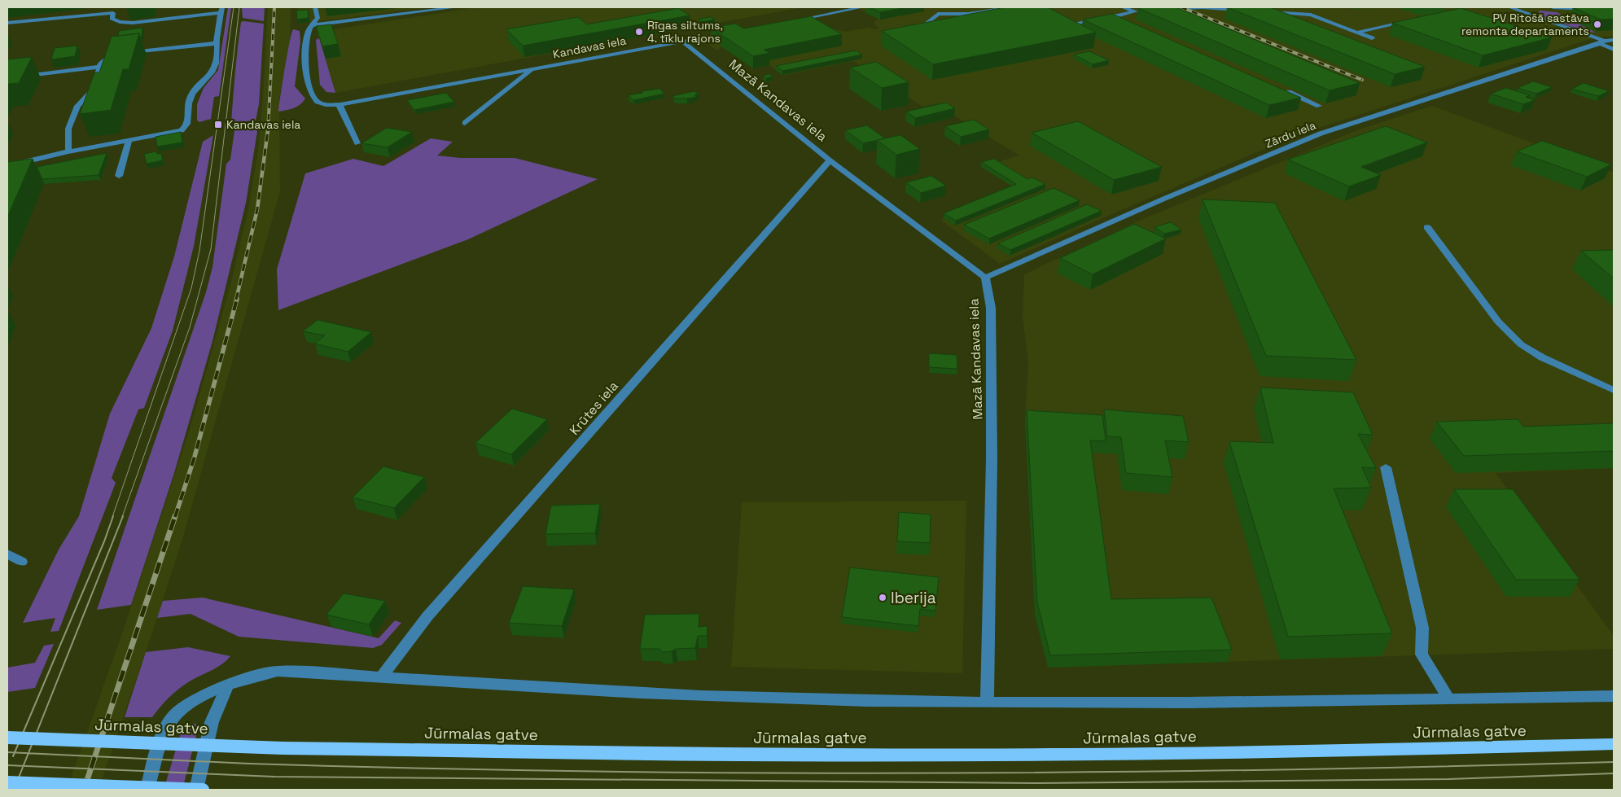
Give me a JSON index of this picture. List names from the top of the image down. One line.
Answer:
{"streets":{"main road":["Jūrmalas gatve"],"street":["Kandavas iela","Mazā Kandavas iela","Zārdu iela","Krūtes iela"]},"crossings":[["Kandavas iela","Mazā Kandavas iela"],["Mazā Kandavas iela","Zārdu iela"],["Mazā Kandavas iela","Krūtes iela"]],"places":{"other":["PV Ritošā sastāva remonta departaments","Rīgas siltums, 4. tīklu rajons","Iberija"],"transit":["Kandavas iela"]}}
